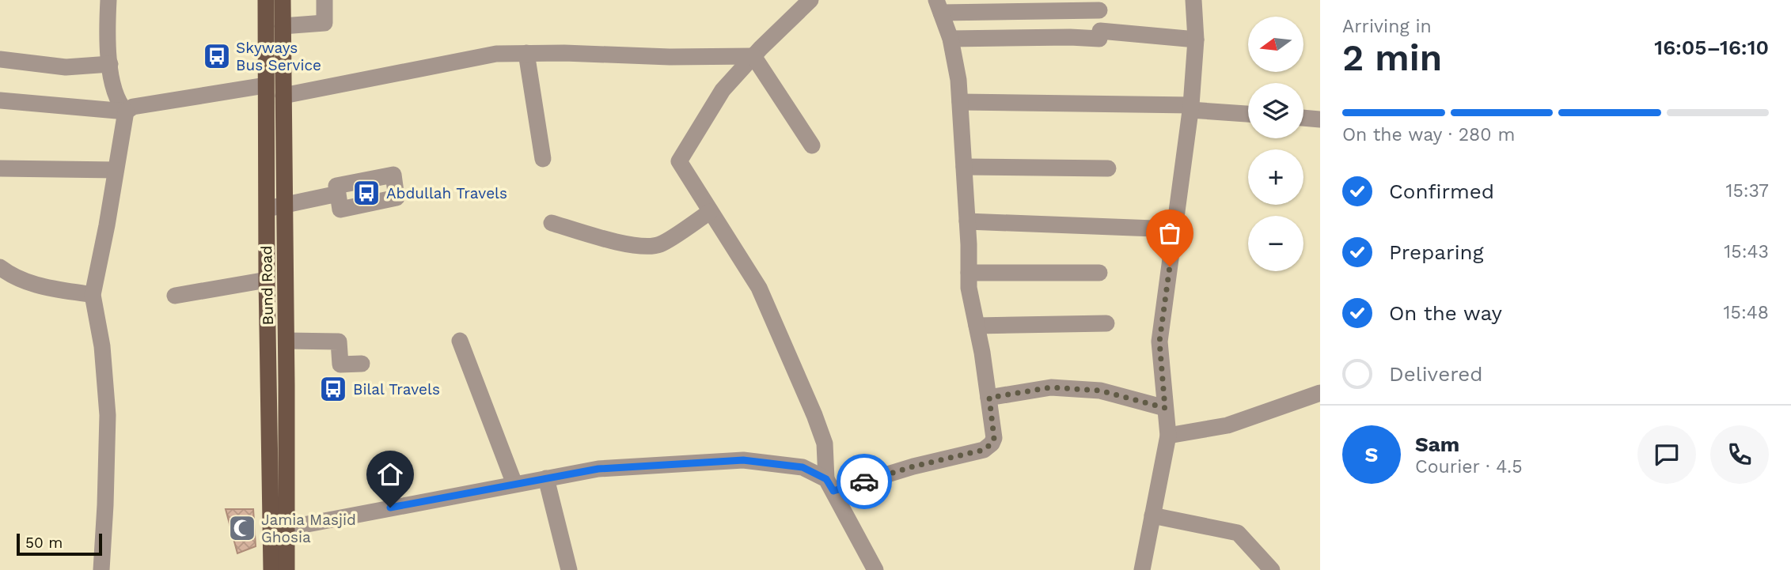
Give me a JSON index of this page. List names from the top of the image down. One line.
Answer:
{"streets":{"main road":["Bund Road"]},"places":{"bus stop":["Skyways Bus Service","Abdullah Travels","Bilal Travels"],"mosque":["Jamia Masjid Ghosia"]},"scale_bar":"50 m","north":"left","page":{"heading":["2 min","Arriving in","16:05–16:10"],"panel":["Sam","Courier · 4.5"],"map_buttons":["+","−"],"bar":"On the way · 280 m","list":[["Confirmed","15:37"],["Preparing","15:43"],["On the way","15:48"],"Delivered"],"round":"S","scale":"50 m"}}
